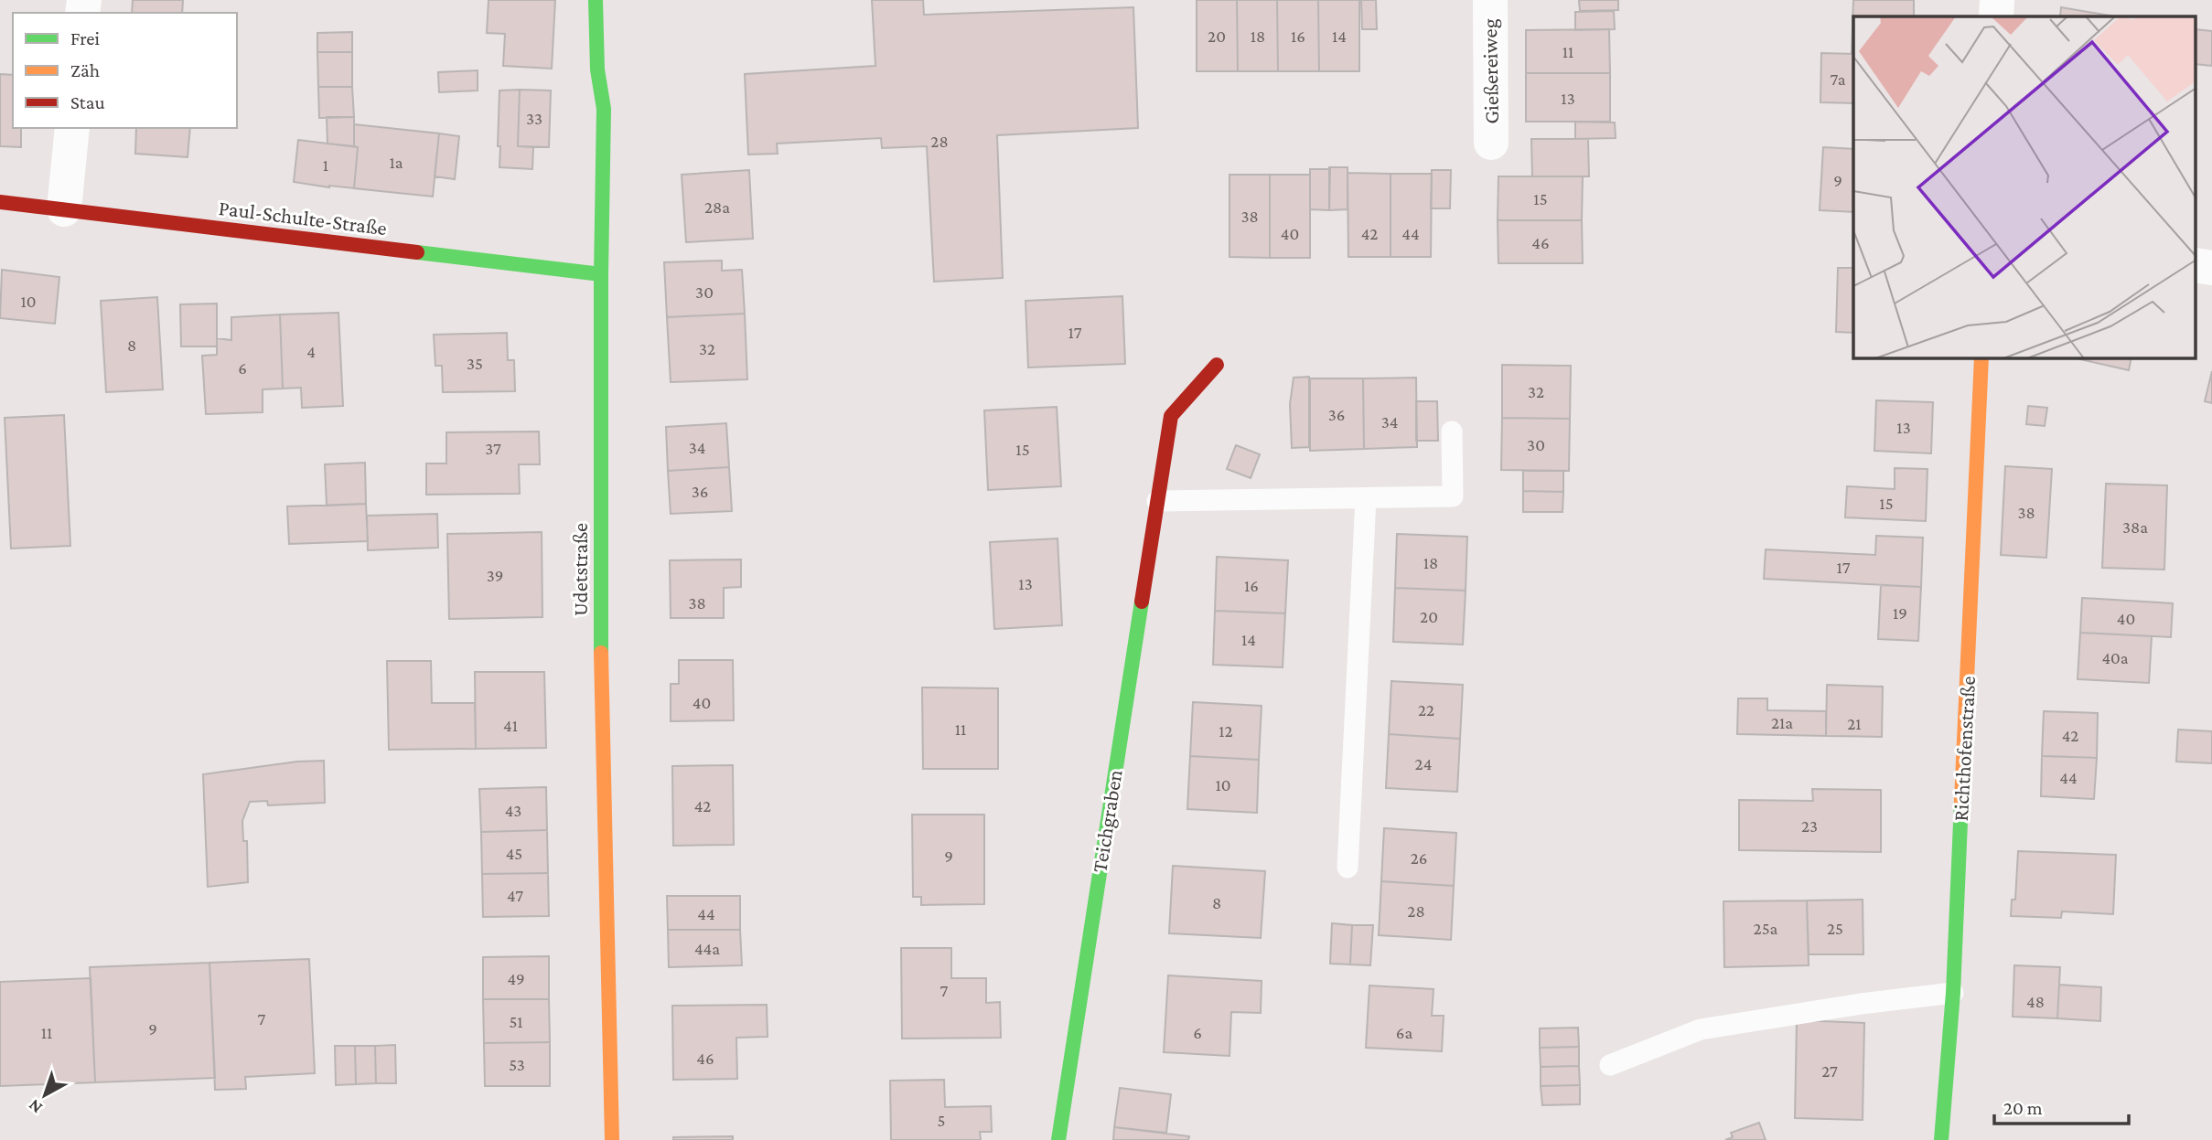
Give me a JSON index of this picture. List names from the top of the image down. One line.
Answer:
{"streets":{"street":["Gießereiweg","Paul-Schulte-Straße","Udetstraße","Richthofenstraße","Teichgraben"]},"crossings":[["Paul-Schulte-Straße","Udetstraße"]],"house_numbers":["20","18","16","14","11","7a","13","33","28","1a","1","9","15","28a","38","40","42","44","46","30","10","17","8","32","4","35","6","32","36","34","13","30","34","37","15","36","15","38","38a","18","17","39","13","16","38","19","20","40","14","40a","40","22","21a","21","41","11","12","42","24","44","10","42","43","23","45","9","26","47","8","28","44","25a","25","44a","49","7","48","7","51","9","11","6","6a","46","53","27","5"],"legend":["Frei","Zäh","Stau"],"scale_bar":"20 m","north":"bottom left"}
